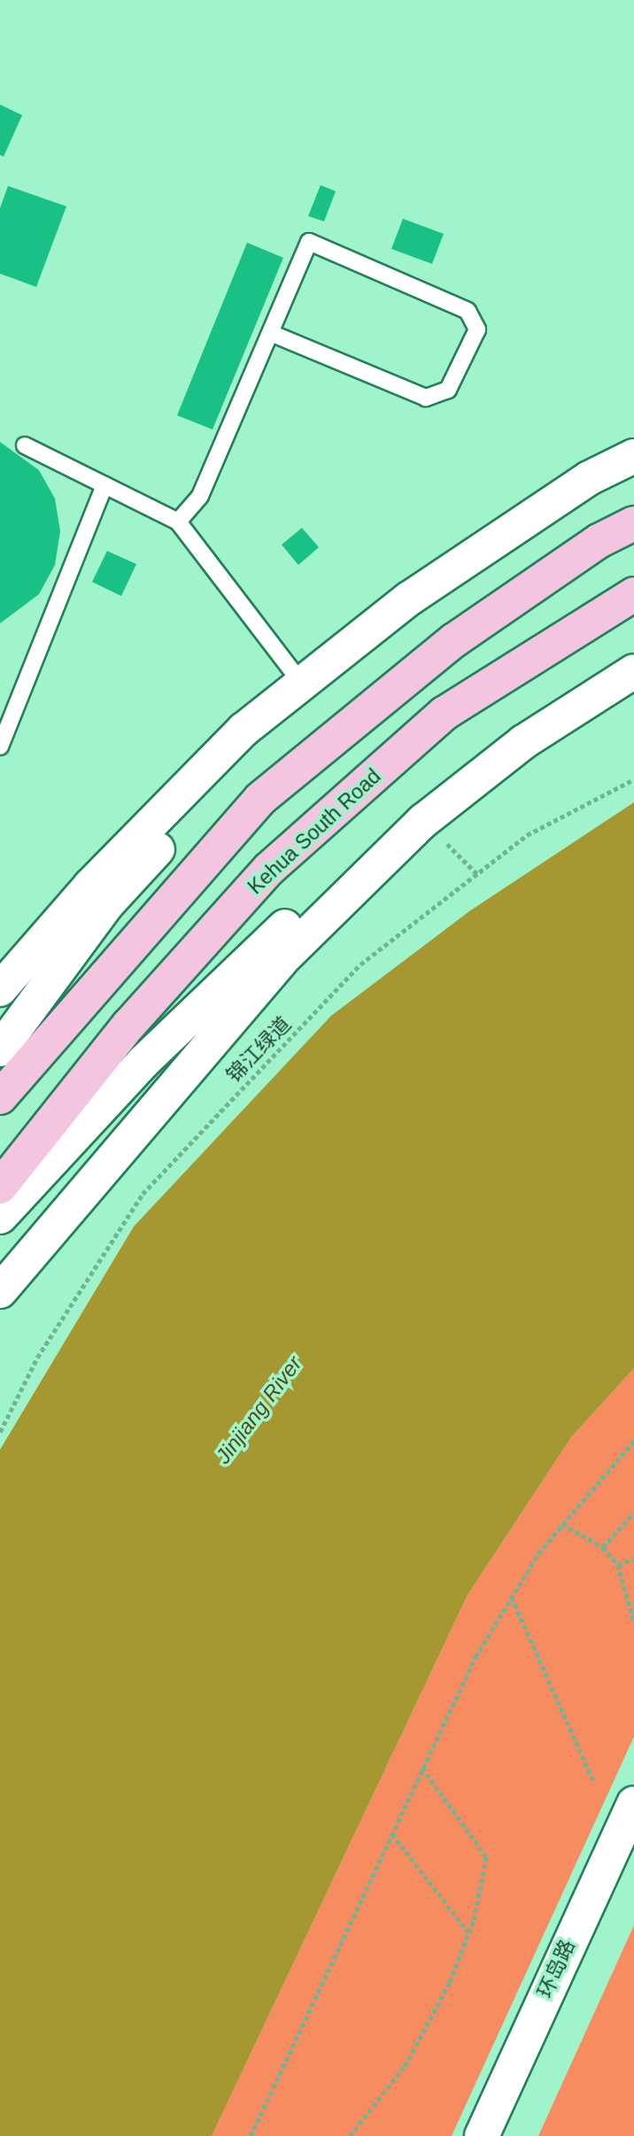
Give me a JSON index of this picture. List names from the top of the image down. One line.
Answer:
{"streets":{"highway":["Kehua South Road"],"main road":["环岛路"],"path":["锦江绿道"]},"water":["Jinjiang River"]}
